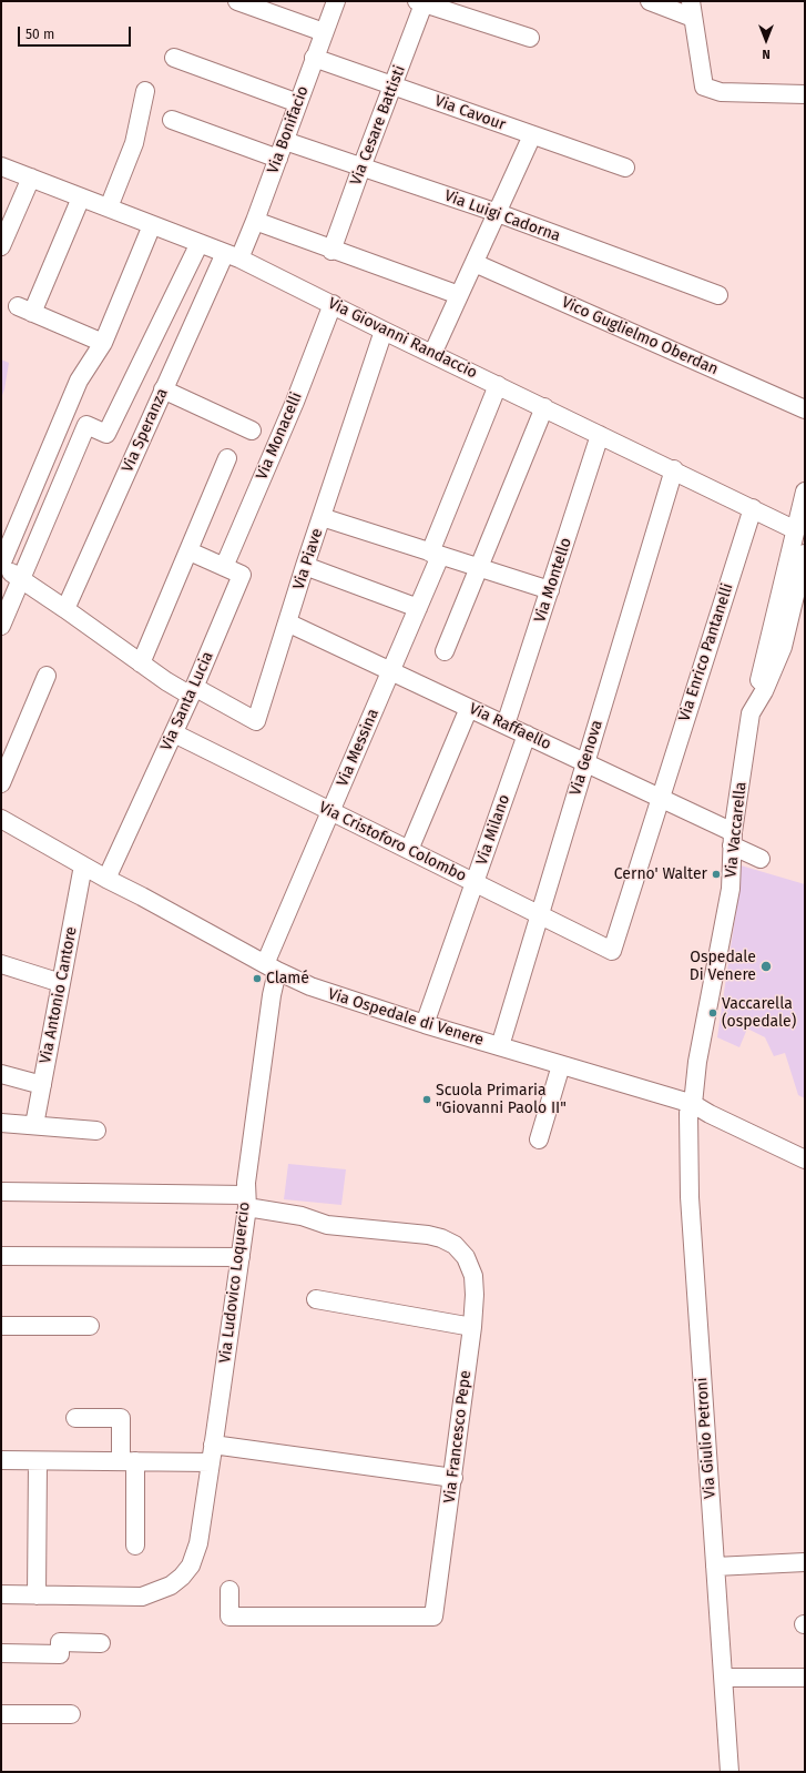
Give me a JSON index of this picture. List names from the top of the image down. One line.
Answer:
{"streets":{"street":["Via Cavour","Via Cesare Battisti","Via Bonifacio","Via Luigi Cadorna","Vico Guglielmo Oberdan","Via Giovanni Randaccio","Via Speranza","Via Monacelli","Via Piave","Via Montello","Via Enrico Pantanelli","Via Santa Lucia","Via Raffaello","Via Messina","Via Genova","Via Milano","Via Vaccarella","Via Cristoforo Colombo","Via Antonio Cantore","Via Ospedale di Venere","Via Ludovico Loquercio","Via Francesco Pepe","Via Giulio Petroni"]},"crossings":[["Via Cavour","Via Cesare Battisti"],["Via Cavour","Via Bonifacio"],["Via Cesare Battisti","Via Luigi Cadorna"],["Via Bonifacio","Via Luigi Cadorna"],["Via Bonifacio","Via Giovanni Randaccio"],["Via Bonifacio","Via Speranza"],["Via Giovanni Randaccio","Via Speranza"],["Via Giovanni Randaccio","Via Monacelli"],["Via Giovanni Randaccio","Via Piave"],["Via Giovanni Randaccio","Via Montello"],["Via Giovanni Randaccio","Via Enrico Pantanelli"],["Via Giovanni Randaccio","Via Messina"],["Via Giovanni Randaccio","Via Genova"],["Via Giovanni Randaccio","Via Vaccarella"],["Via Monacelli","Via Santa Lucia"],["Via Piave","Via Santa Lucia"],["Via Piave","Via Raffaello"],["Via Montello","Via Raffaello"],["Via Enrico Pantanelli","Via Raffaello"],["Via Enrico Pantanelli","Via Cristoforo Colombo"],["Via Santa Lucia","Via Cristoforo Colombo"],["Via Santa Lucia","Via Ospedale di Venere"],["Via Raffaello","Via Messina"],["Via Raffaello","Via Genova"],["Via Raffaello","Via Milano"],["Via Raffaello","Via Vaccarella"],["Via Messina","Via Cristoforo Colombo"],["Via Messina","Via Ospedale di Venere"],["Via Messina","Via Ludovico Loquercio"],["Via Genova","Via Cristoforo Colombo"],["Via Genova","Via Ospedale di Venere"],["Via Milano","Via Cristoforo Colombo"],["Via Milano","Via Ospedale di Venere"],["Via Vaccarella","Via Ospedale di Venere"],["Via Vaccarella","Via Giulio Petroni"],["Via Antonio Cantore","Via Ospedale di Venere"],["Via Ospedale di Venere","Via Ludovico Loquercio"],["Via Ospedale di Venere","Via Giulio Petroni"],["Via Ludovico Loquercio","Via Francesco Pepe"]],"places":["Cerno' Walter","Ospedale Di Venere","Clamé","Vaccarella (ospedale)","Scuola Primaria \"Giovanni Paolo II\""],"scale_bar":"50 m","north":"bottom"}
